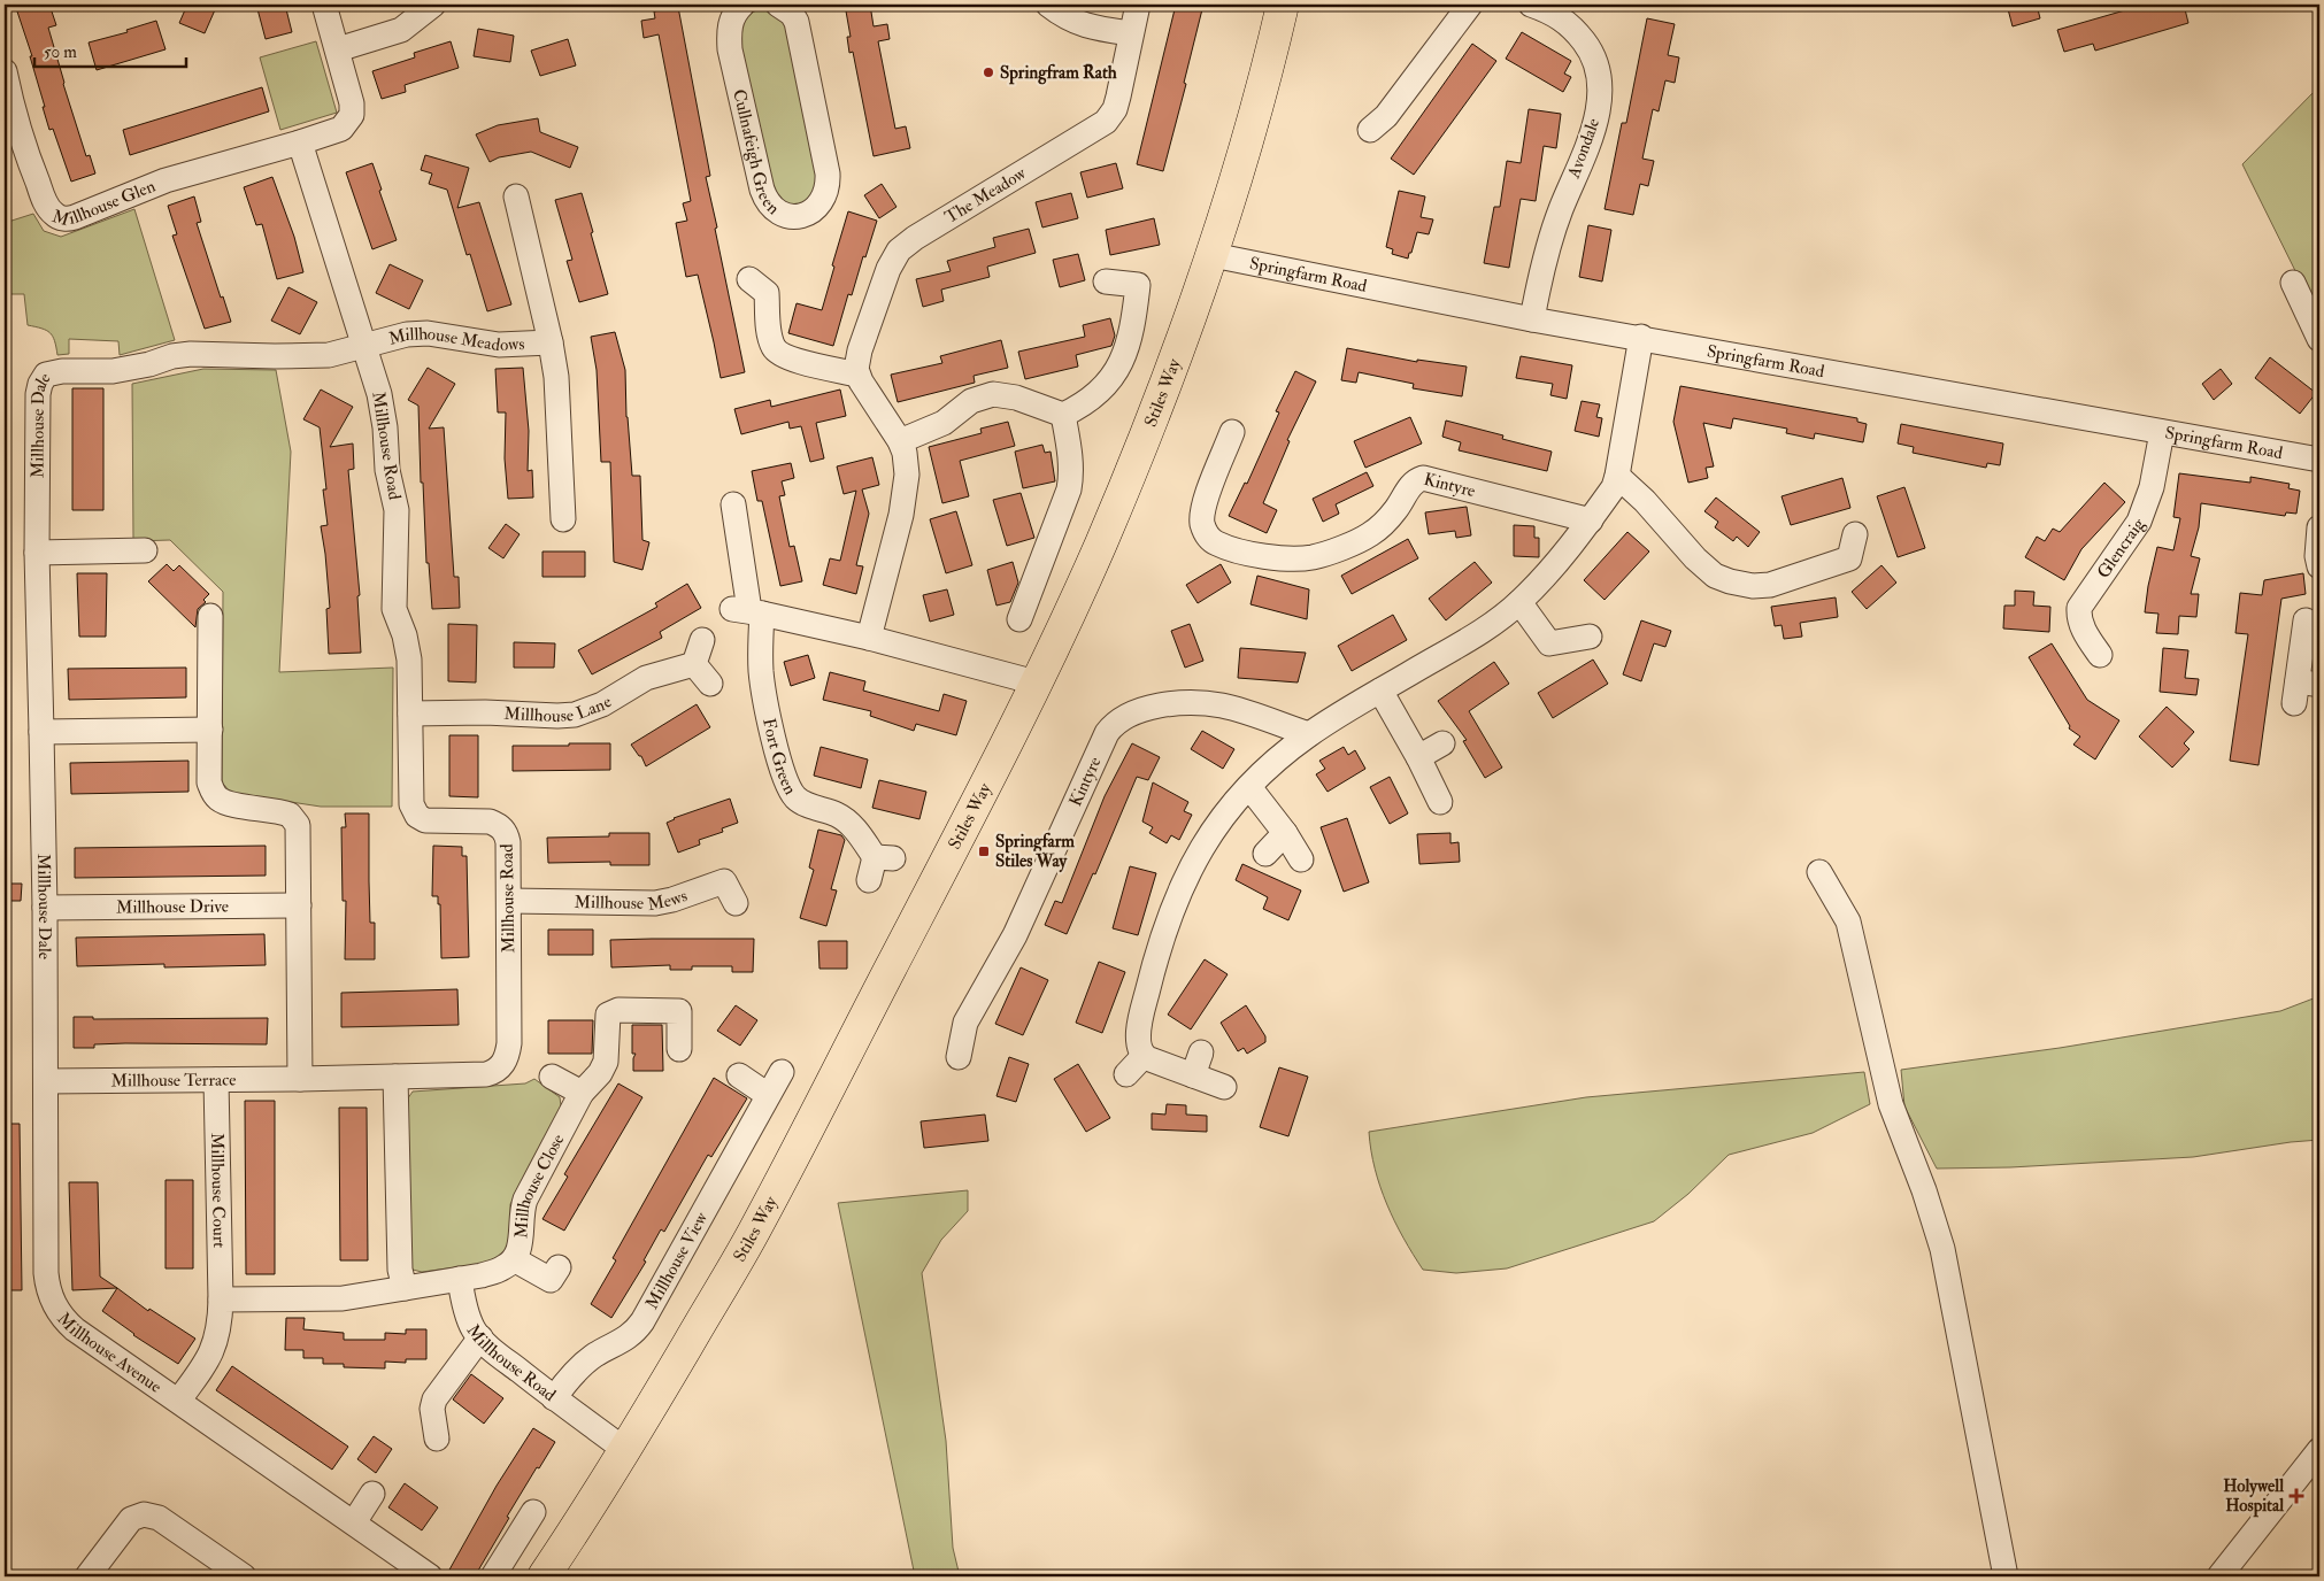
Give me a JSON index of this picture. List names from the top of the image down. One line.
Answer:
{"streets":{"main road":["Stiles Way"],"street":["Cullnafeigh Green","Avondale","Millhouse Glen","The Meadow","Springfarm Road","Millhouse Meadows","Millhouse Dale","Millhouse Road","Kintyre","Glencraig","Millhouse Lane","Fort Green","Millhouse Mews","Millhouse Drive","Millhouse Terrace","Millhouse Close","Millhouse Court","Millhouse View","Millhouse Avenue"]},"crossings":[["Avondale","Springfarm Road"],["Millhouse Glen","Millhouse Road"],["Springfarm Road","Stiles Way"],["Springfarm Road","Glencraig"],["Millhouse Meadows","Millhouse Dale"],["Millhouse Meadows","Millhouse Road"],["Stiles Way","Millhouse Road"],["Millhouse Dale","Millhouse Road"],["Millhouse Dale","Millhouse Drive"],["Millhouse Dale","Millhouse Terrace"],["Millhouse Dale","Millhouse Avenue"],["Millhouse Road","Millhouse Lane"],["Millhouse Road","Millhouse Mews"],["Millhouse Road","Millhouse Terrace"],["Millhouse Road","Millhouse Close"],["Millhouse Road","Millhouse View"],["Millhouse Terrace","Millhouse Court"],["Millhouse Terrace","Millhouse Avenue"]],"places":{"other":["Springfram Rath"],"transit":["Springfarm Stiles Way"],"health":["Holywell Hospital"]},"scale_bar":"50 m"}
